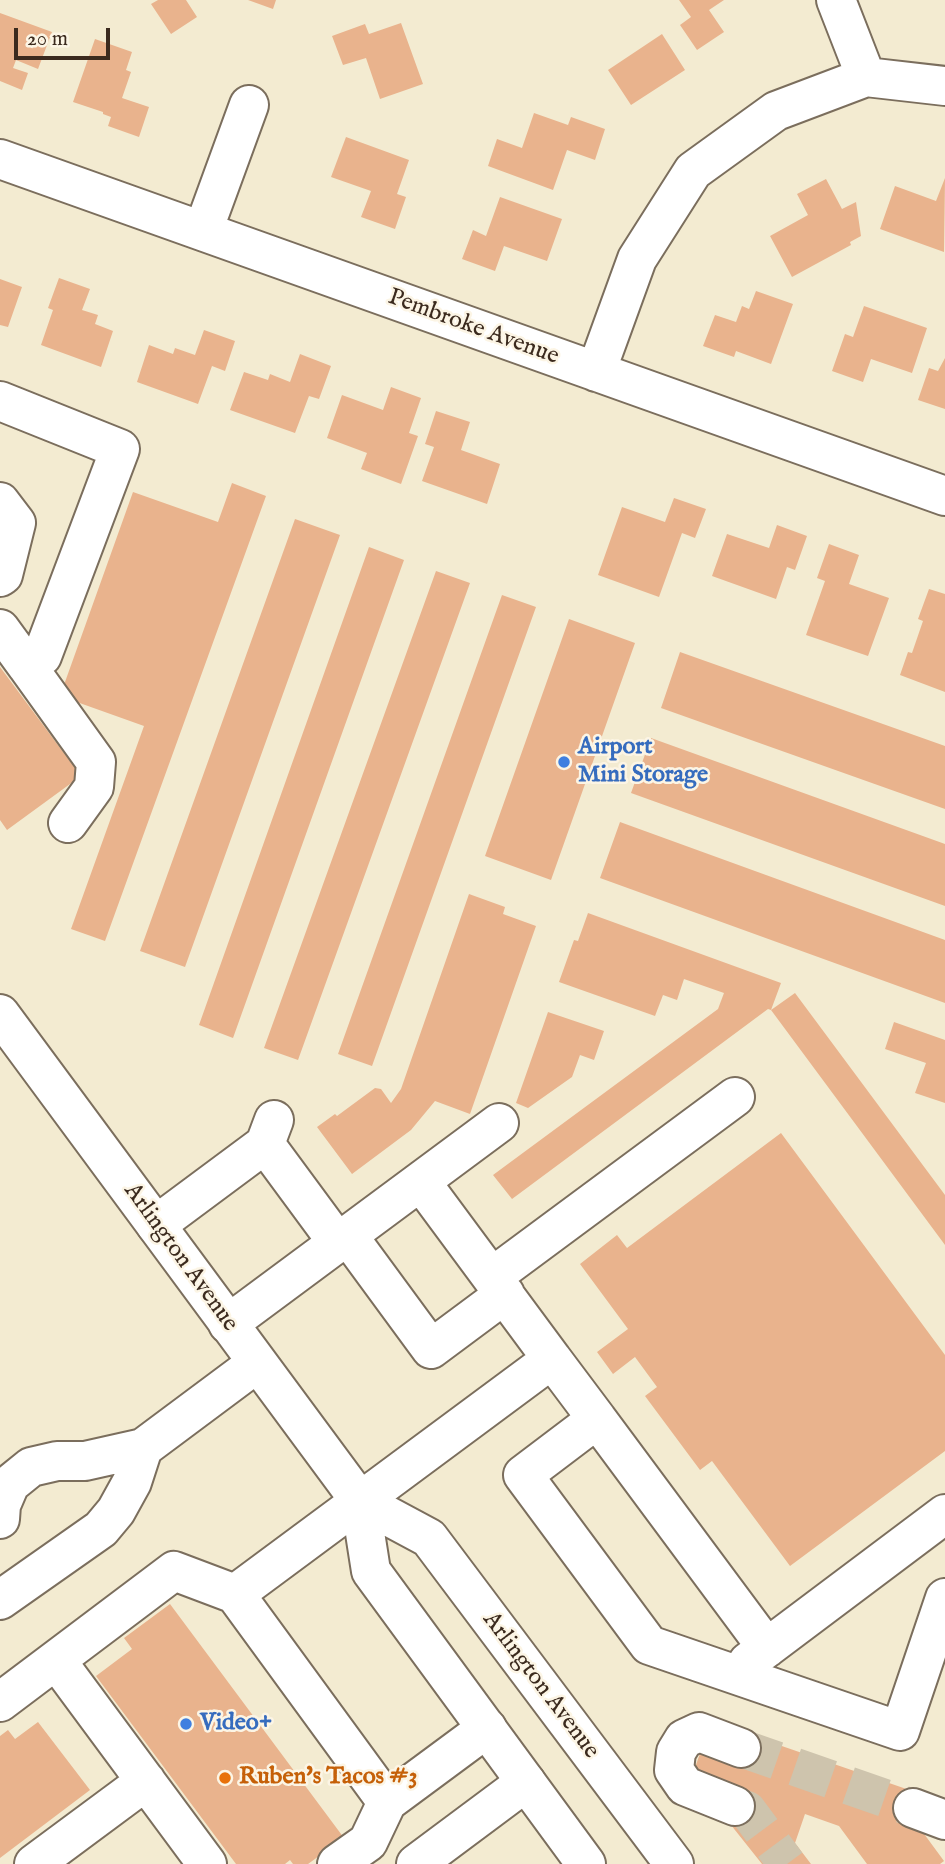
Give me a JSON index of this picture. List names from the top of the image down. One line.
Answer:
{"streets":{"street":["Pembroke Avenue","Arlington Avenue"]},"places":["Airport Mini Storage","Video+","Ruben's Tacos #3"],"scale_bar":"20 m"}
